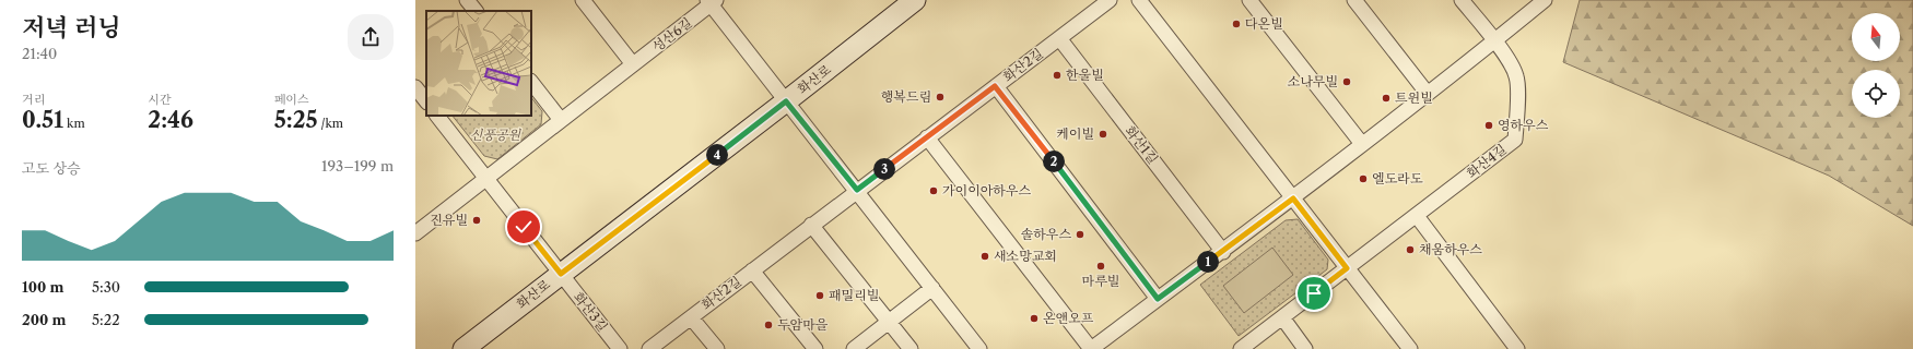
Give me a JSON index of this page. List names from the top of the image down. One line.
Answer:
{"streets":{"street":["성산6길","화산2길","화산로","화산1길","화산4길","화산3길"]},"crossings":[["성산6길","화산3길"],["화산2길","화산1길"],["화산로","화산3길"]],"parks":["신풍공원"],"places":["다온빌","한울빌","소나무빌","행복드림","트윈빌","영하우스","케이빌","엘도라도","가이이아하우스","진유빌","솔하우스","채움하우스","새소망교회","마루빌","패밀리빌","온앤오프","두암마을"],"north":"top","page":{"heading":["저녁 러닝","21:40"],"stats":[["거리","0.51 km"],["시간","2:46"],["페이스","5:25 /km"]],"pins":["4","2","3","1"],"chart":["고도 상승","193–199 m"],"list":[{"name":"100 m","note":"5:30"},{"name":"200 m","note":"5:22"}]}}
